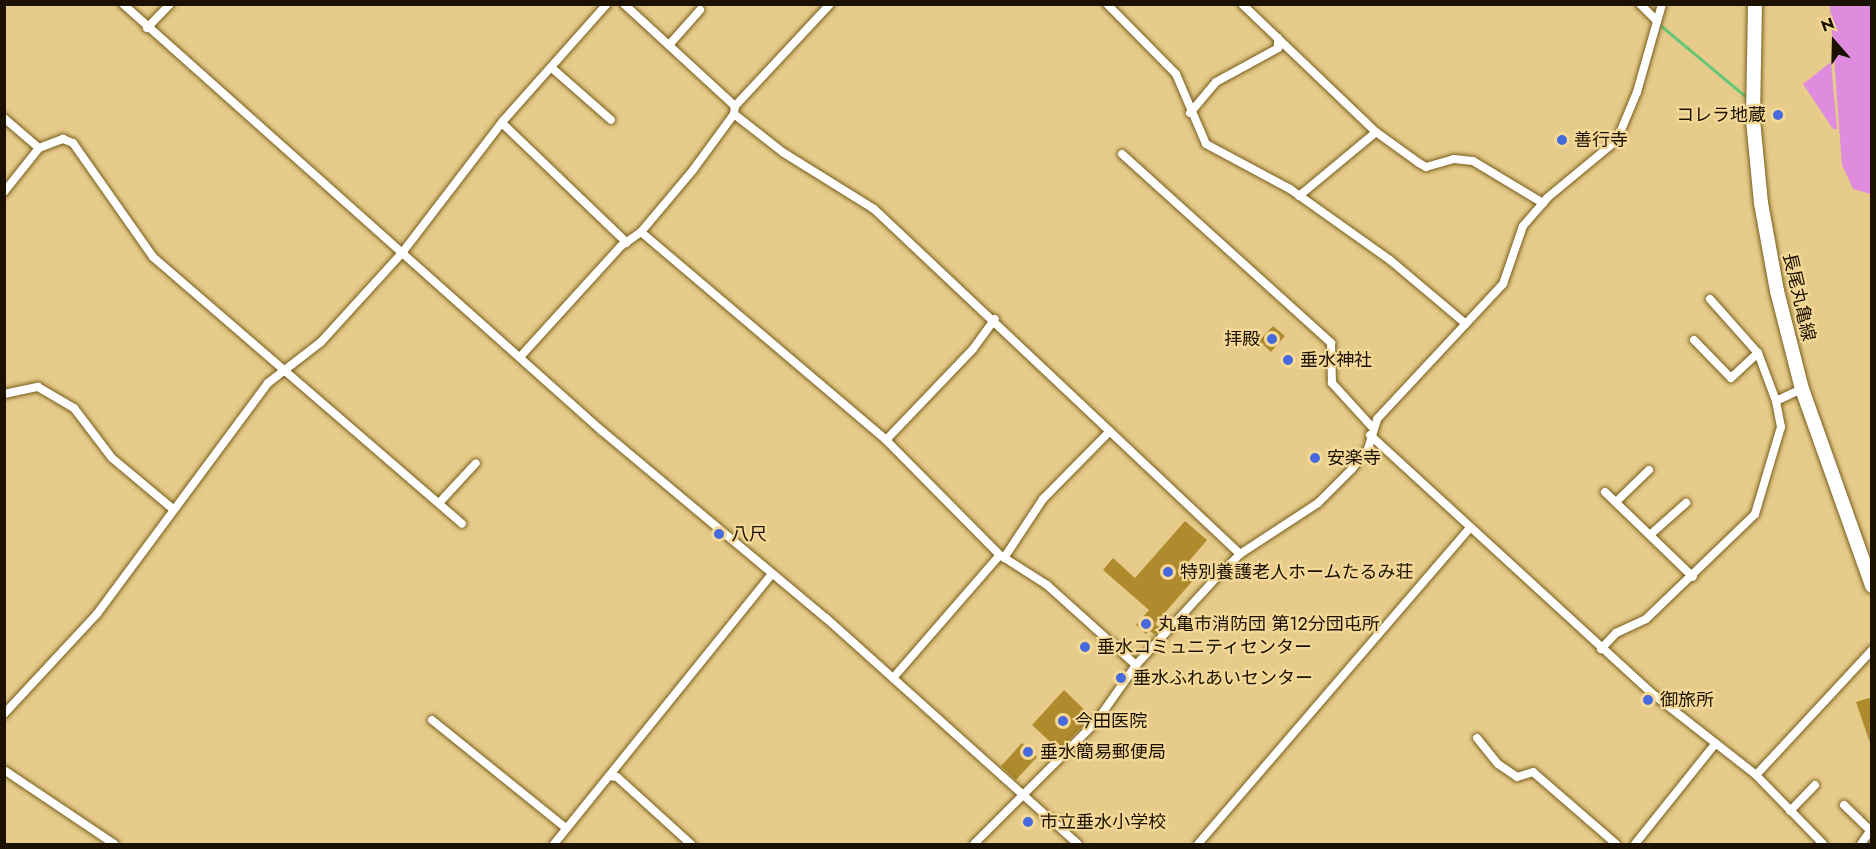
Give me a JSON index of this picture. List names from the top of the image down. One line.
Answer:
{"streets":{"main road":["長尾丸亀線"]},"places":["コレラ地蔵","善行寺","拝殿","垂水神社","安楽寺","八尺","特別養護老人ホームたるみ荘","丸亀市消防団 第12分団屯所","垂水コミュニティセンター","垂水ふれあいセンター","御旅所","今田医院","垂水簡易郵便局","市立垂水小学校"],"north":"top"}
